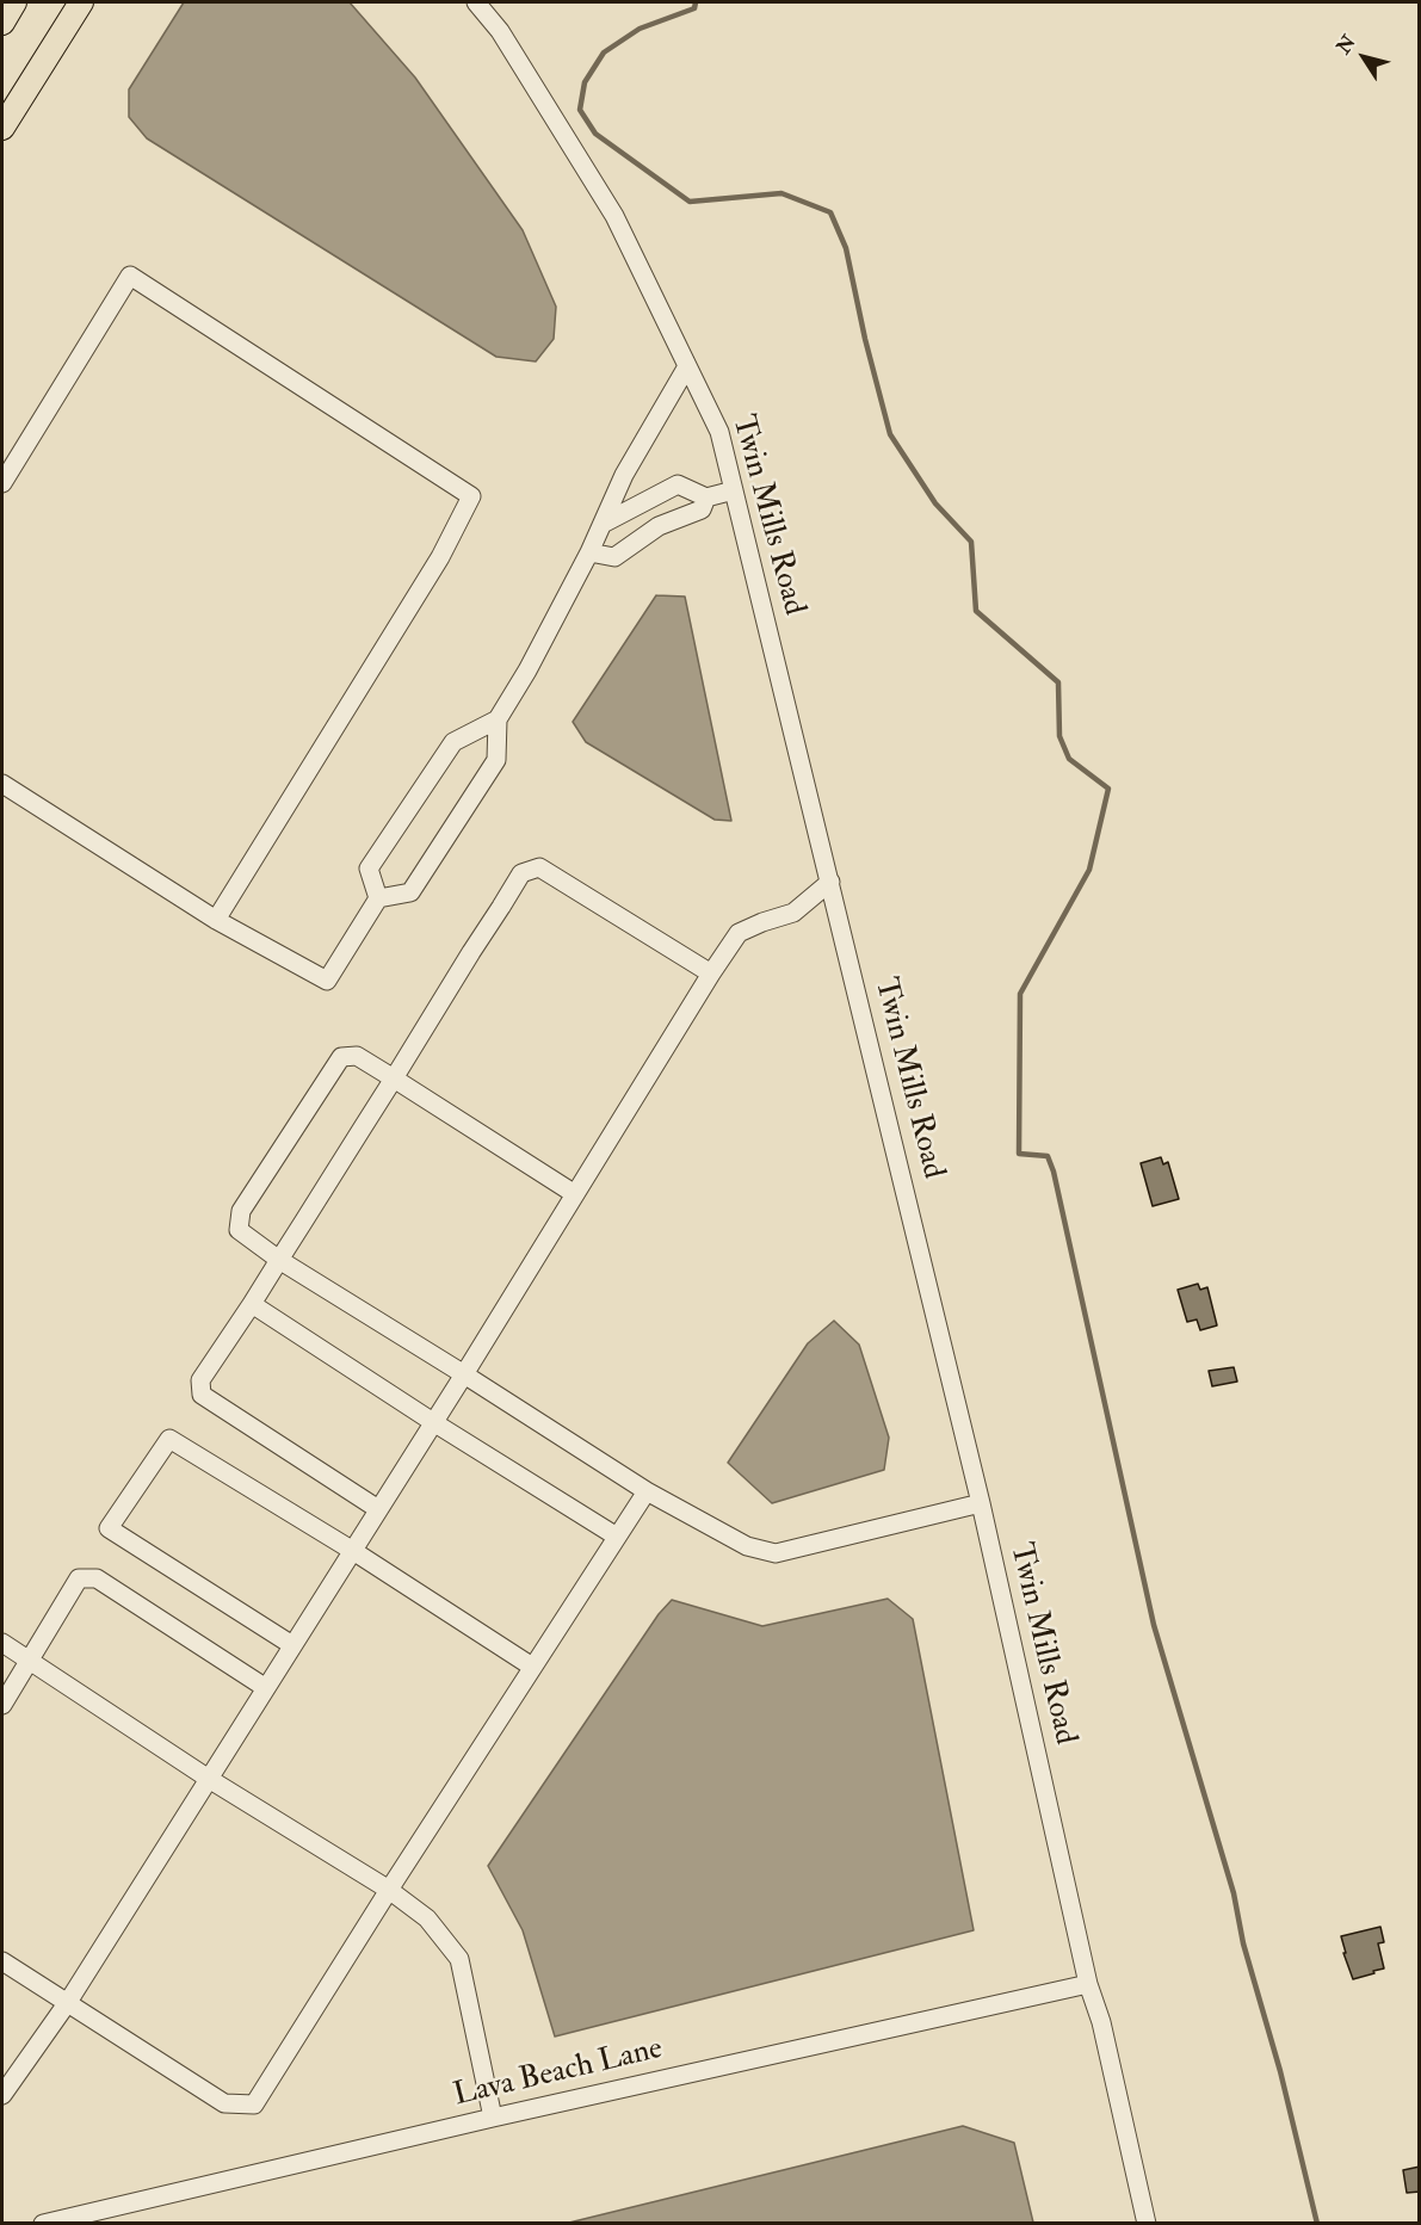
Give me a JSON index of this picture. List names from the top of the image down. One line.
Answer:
{"streets":{"street":["Twin Mills Road","Lava Beach Lane"]},"crossings":[["Twin Mills Road","Lava Beach Lane"]],"north":"top left"}
